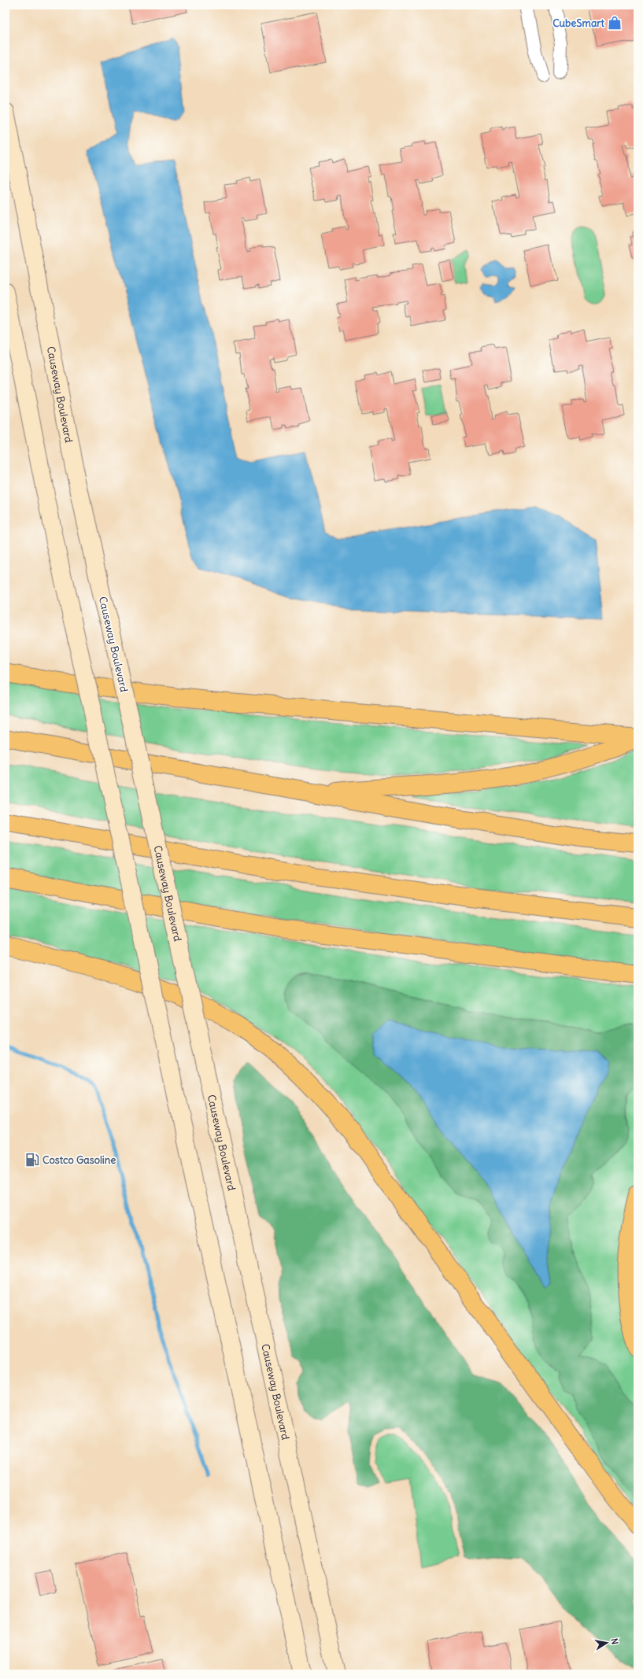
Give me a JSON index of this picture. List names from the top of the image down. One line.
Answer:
{"streets":{"main road":["Causeway Boulevard"]},"places":{"shop":["CubeSmart"],"fuel station":["Costco Gasoline"]},"north":"right"}
